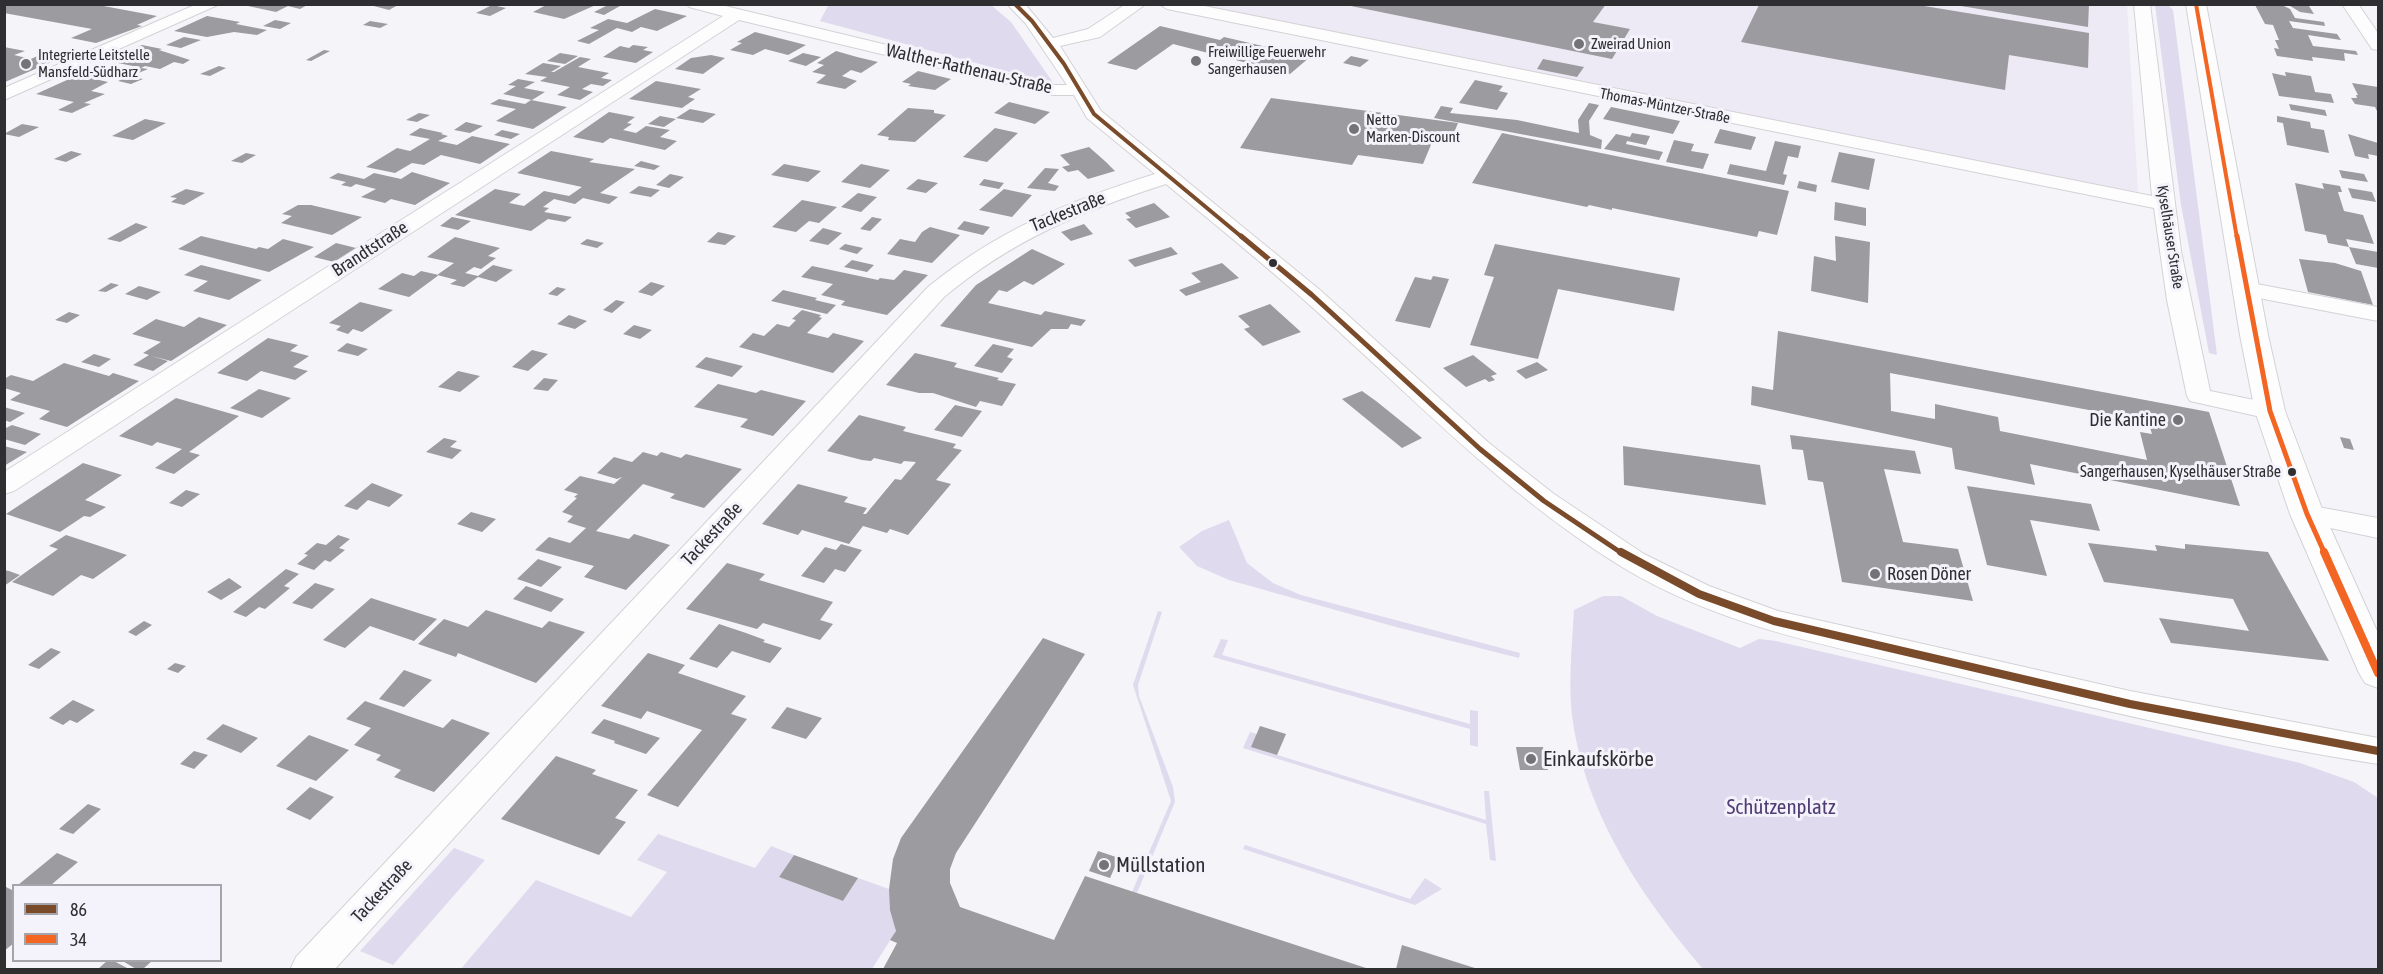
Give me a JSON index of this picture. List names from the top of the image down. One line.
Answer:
{"streets":{"street":["Walther-Rathenau-Straße","Thomas-Müntzer-Straße","Tackestraße","Kyselhäuser Straße","Brandtstraße"]},"crossings":[["Walther-Rathenau-Straße","Tackestraße"],["Walther-Rathenau-Straße","Brandtstraße"],["Thomas-Müntzer-Straße","Kyselhäuser Straße"]],"parks":["Schützenplatz"],"places":["Zweirad Union","Freiwillige Feuerwehr Sangerhausen","Integrierte Leitstelle Mansfeld-Südharz","Netto Marken-Discount","Die Kantine","Sangerhausen, Kyselhäuser Straße","Rosen Döner","Einkaufskörbe","Müllstation"],"lines":["transit line 86","transit line 34"],"legend":["86","34"]}
